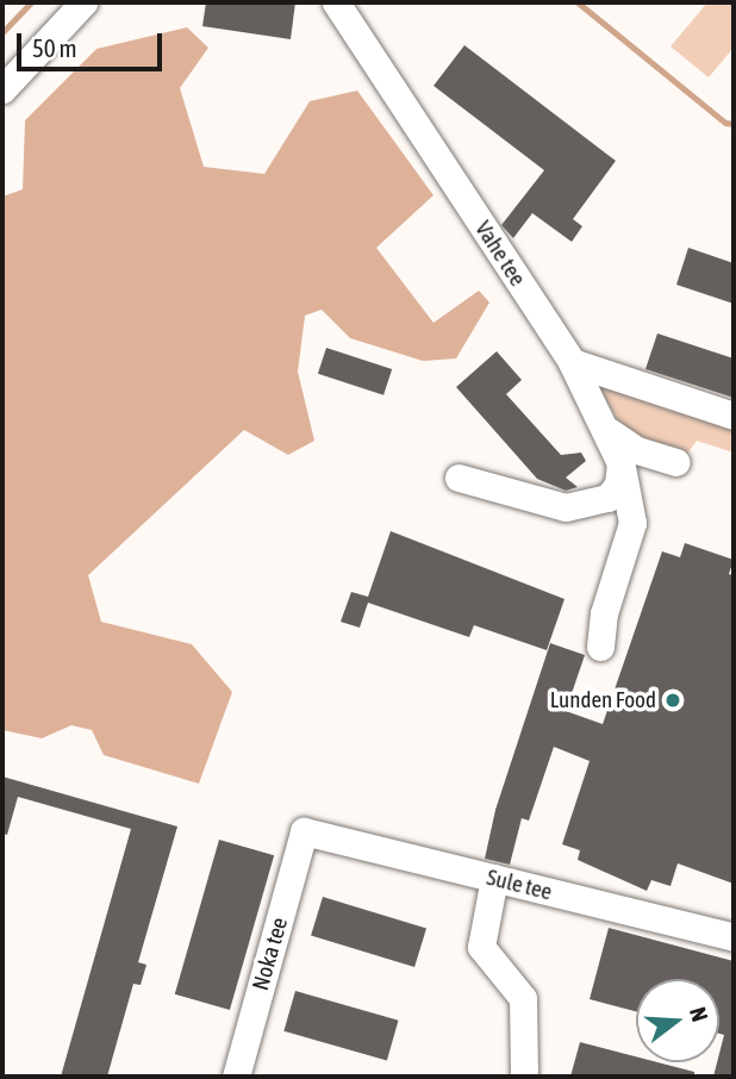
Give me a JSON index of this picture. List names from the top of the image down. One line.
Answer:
{"streets":{"street":["Vahe tee","Sule tee","Noka tee"]},"crossings":[["Sule tee","Noka tee"]],"places":["Lunden Food"],"scale_bar":"50 m","north":"right"}
